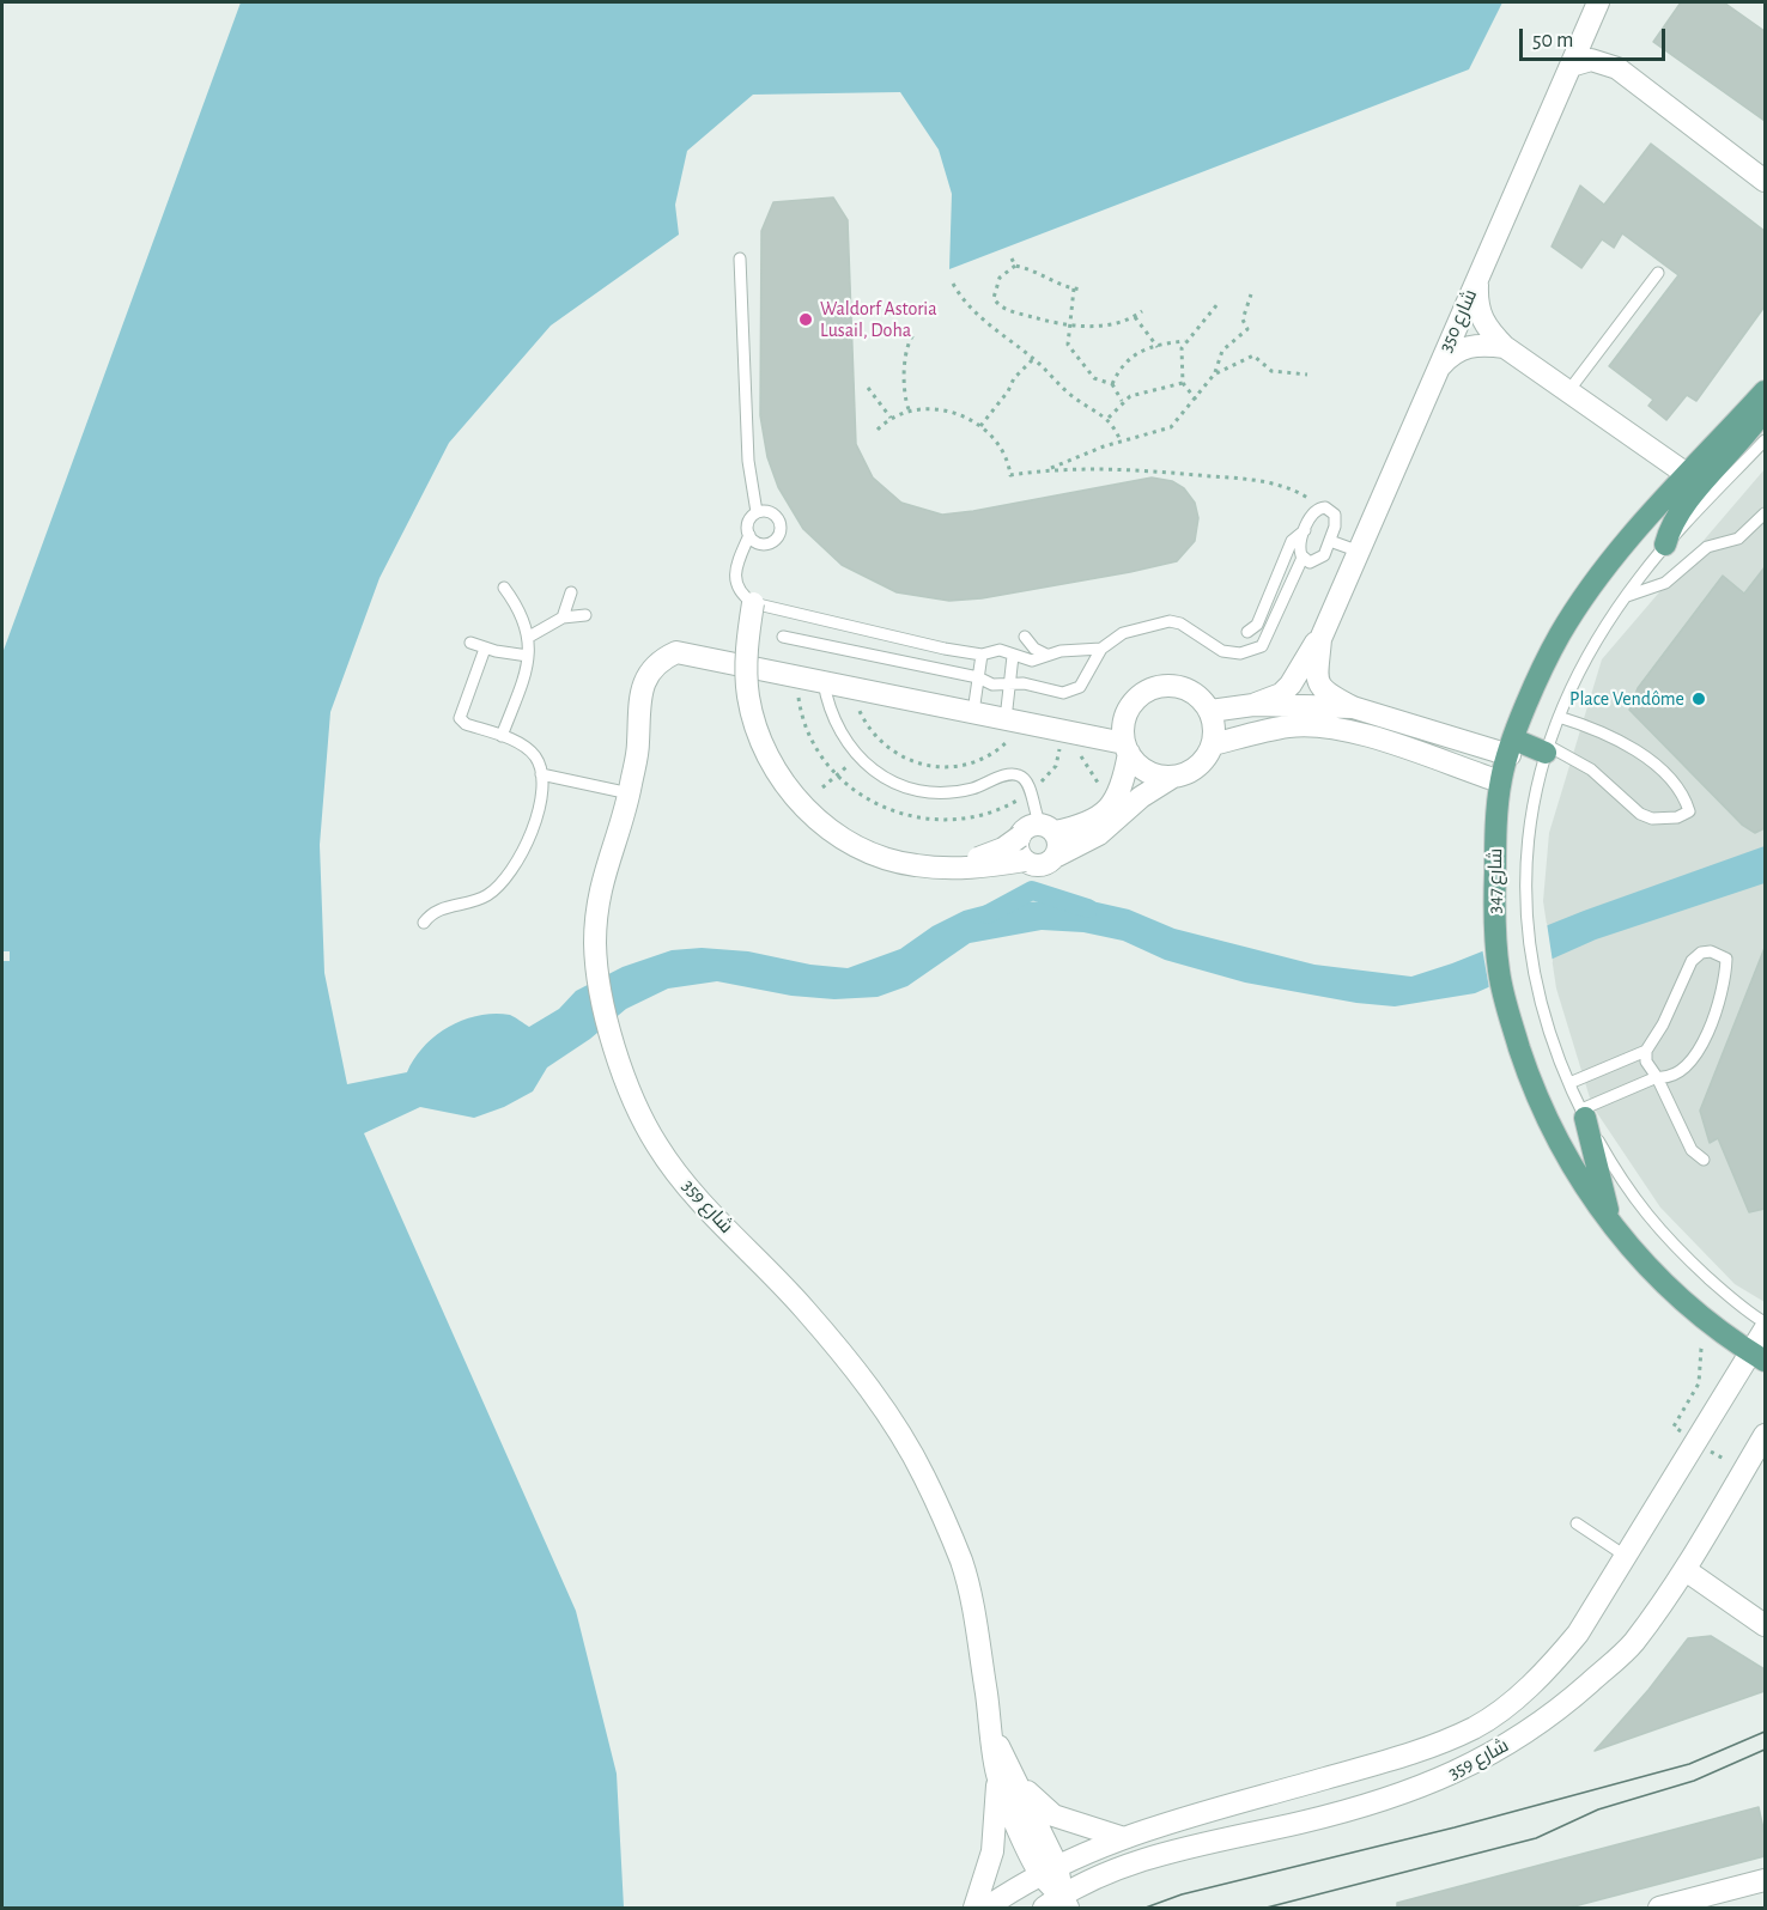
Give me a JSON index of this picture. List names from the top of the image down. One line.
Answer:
{"streets":{"main road":["شارع 347"],"street":["شارع 350","شارع 359"]},"crossings":[["شارع 347","شارع 359"]],"places":["Waldorf Astoria Lusail, Doha","Place Vendôme"],"scale_bar":"50 m"}
